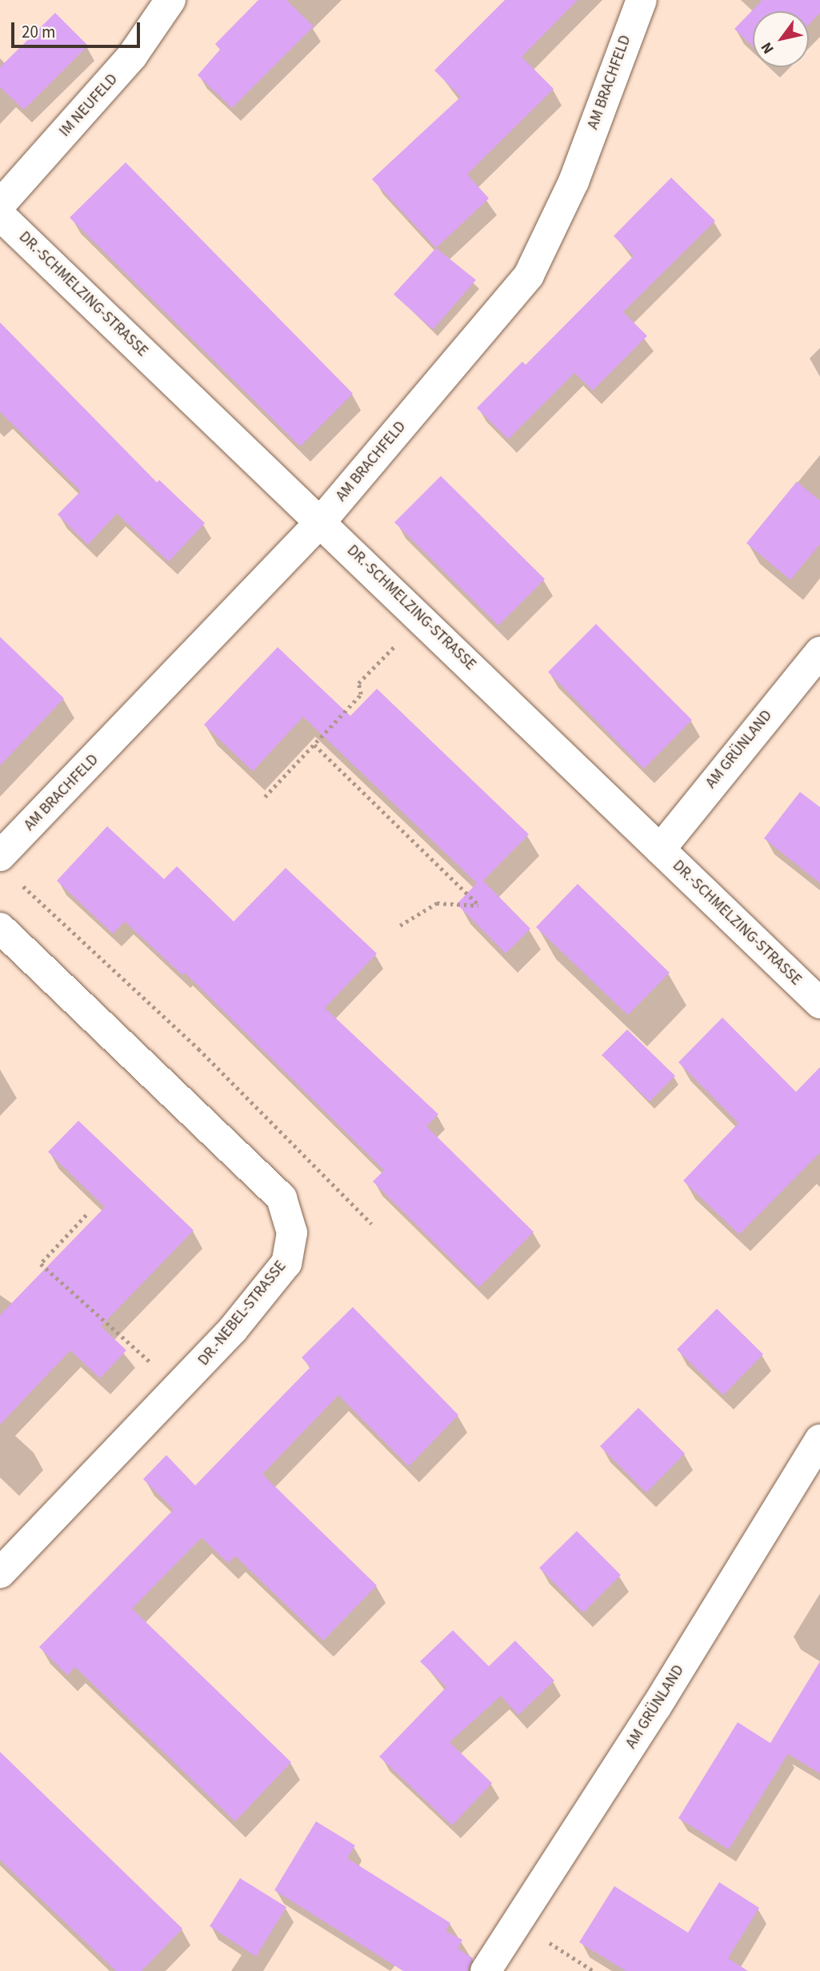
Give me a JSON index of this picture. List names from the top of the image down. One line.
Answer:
{"streets":{"street":["AM BRACHFELD","IM NEUFELD","DR.-SCHMELZING-STRASSE","AM GRÜNLAND","DR.-NEBEL-STRASSE"]},"crossings":[["AM BRACHFELD","DR.-SCHMELZING-STRASSE"],["DR.-SCHMELZING-STRASSE","AM GRÜNLAND"]],"scale_bar":"20 m","north":"bottom left"}
